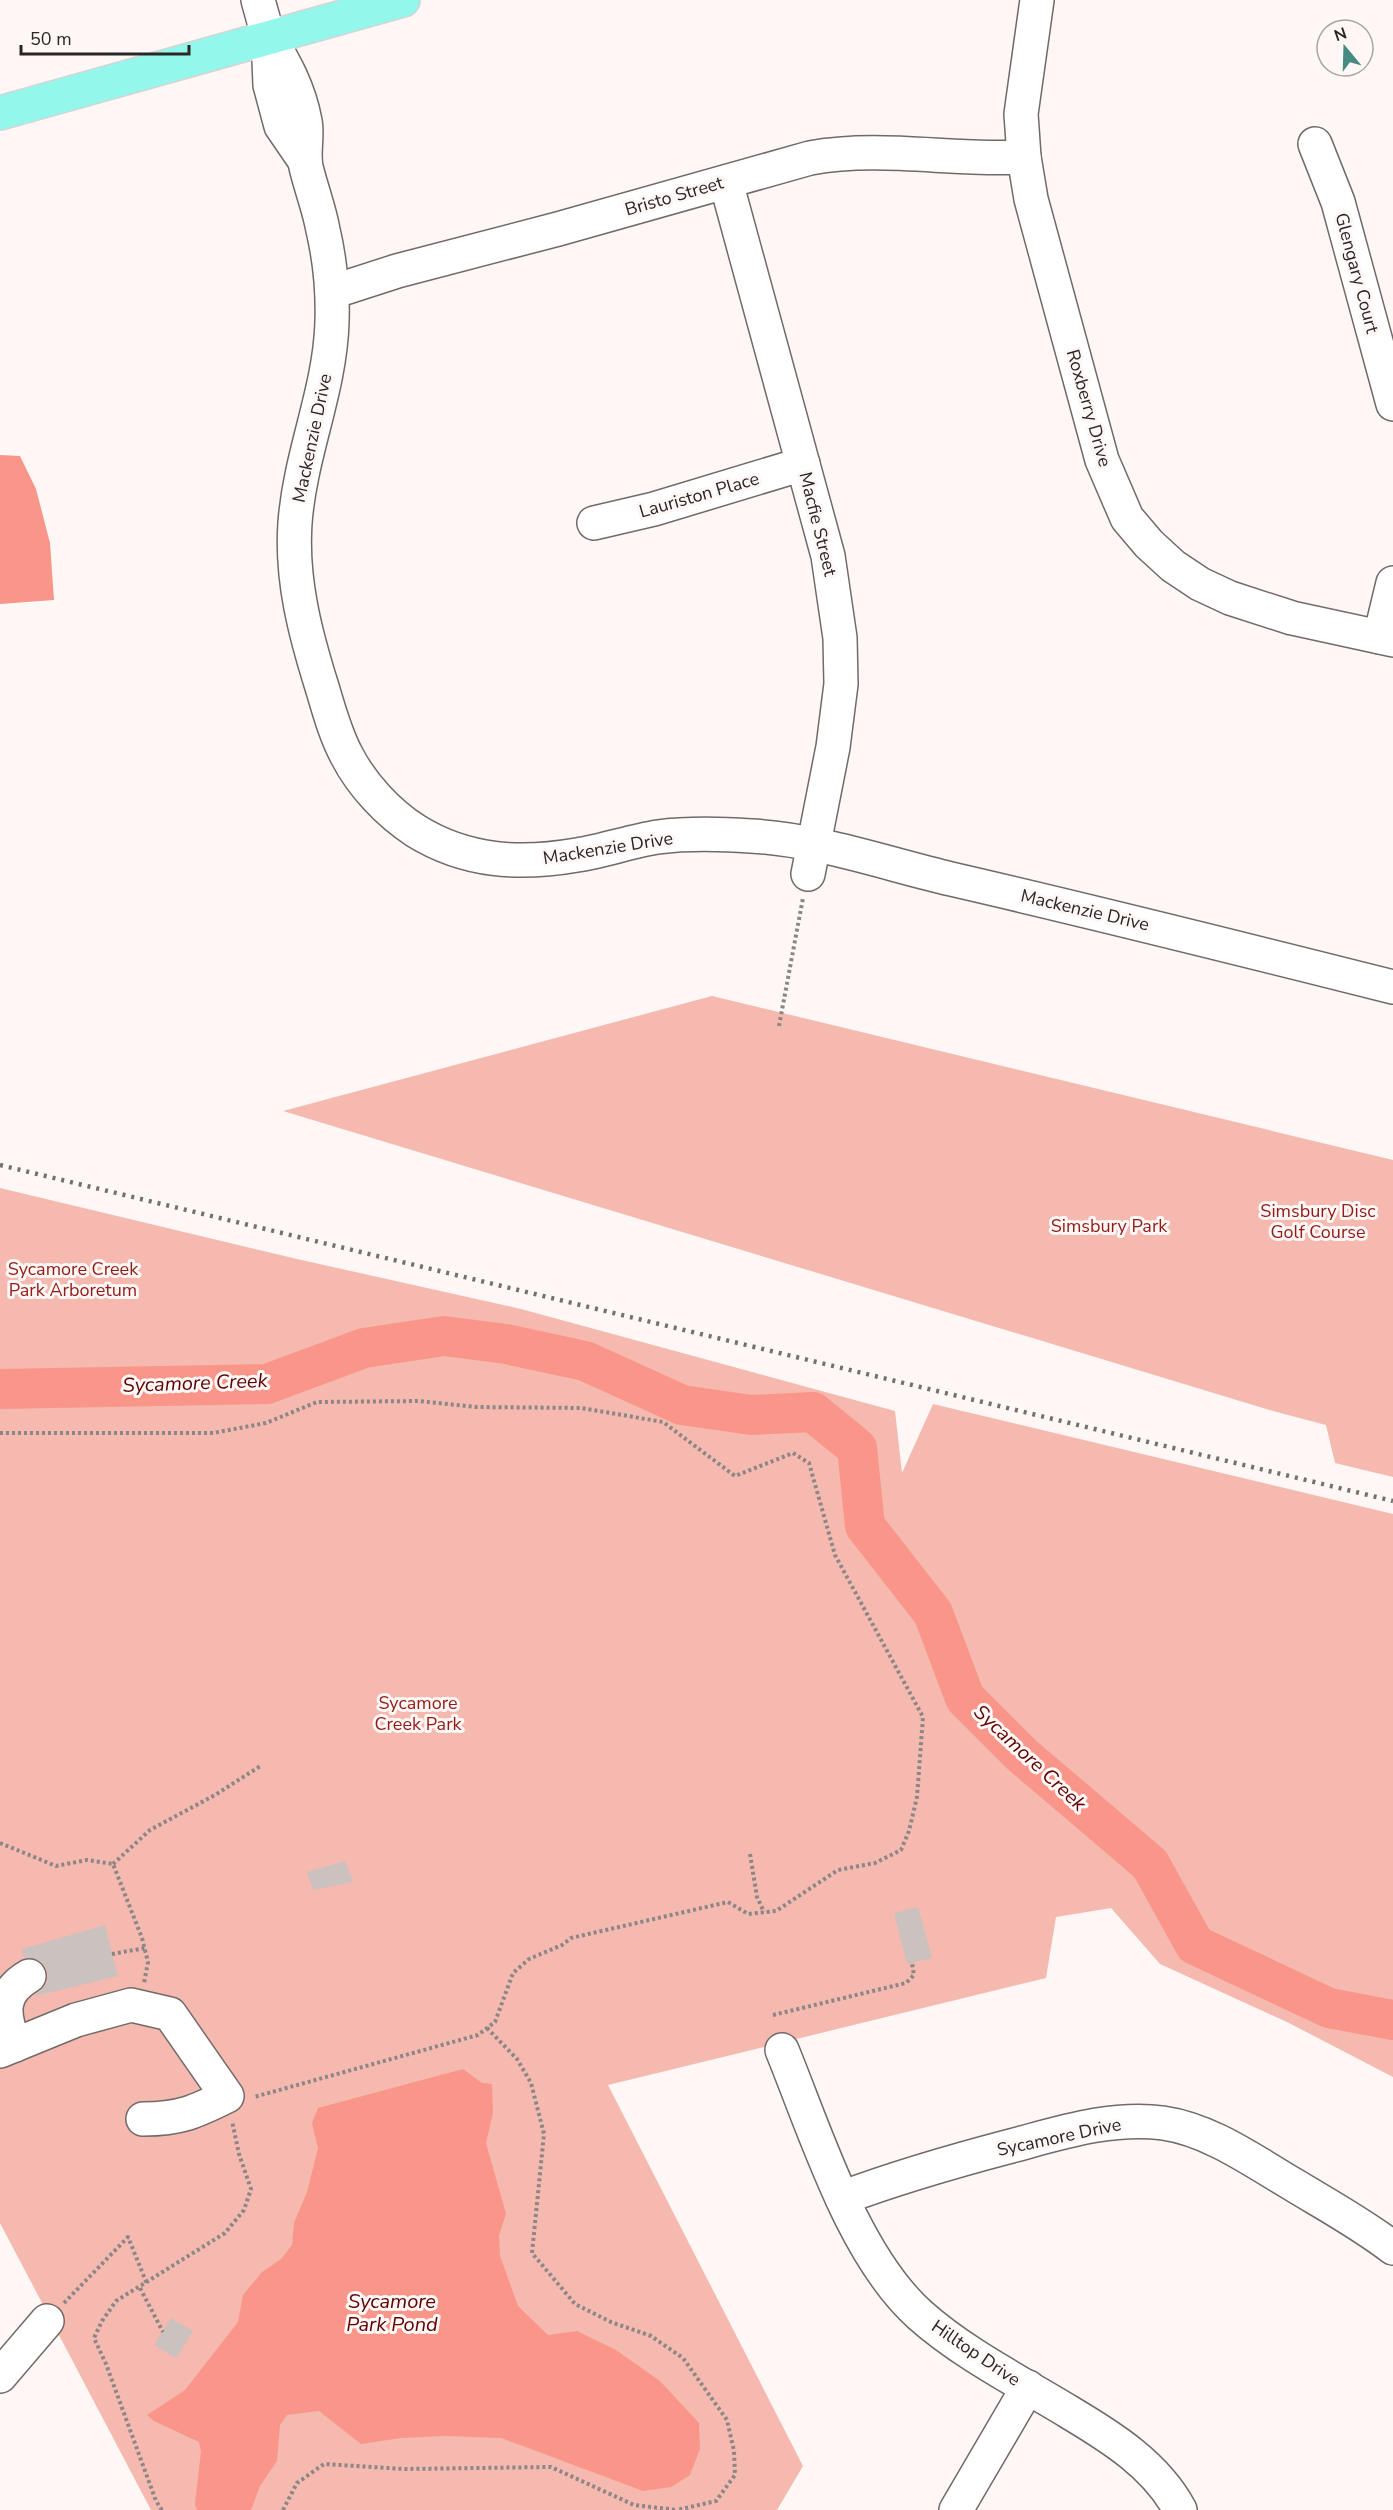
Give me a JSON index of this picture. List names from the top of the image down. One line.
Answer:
{"streets":{"street":["Bristo Street","Glengary Court","Roxberry Drive","Mackenzie Drive","Lauriston Place","Macfie Street","Sycamore Drive","Hilltop Drive"]},"crossings":[["Bristo Street","Roxberry Drive"],["Bristo Street","Mackenzie Drive"],["Bristo Street","Macfie Street"],["Mackenzie Drive","Macfie Street"],["Lauriston Place","Macfie Street"],["Sycamore Drive","Hilltop Drive"]],"water":["Sycamore Creek","Sycamore Park Pond"],"parks":["Simsbury Disc Golf Course","Simsbury Park","Sycamore Creek Park Arboretum","Sycamore Creek Park"],"scale_bar":"50 m","north":"top"}
